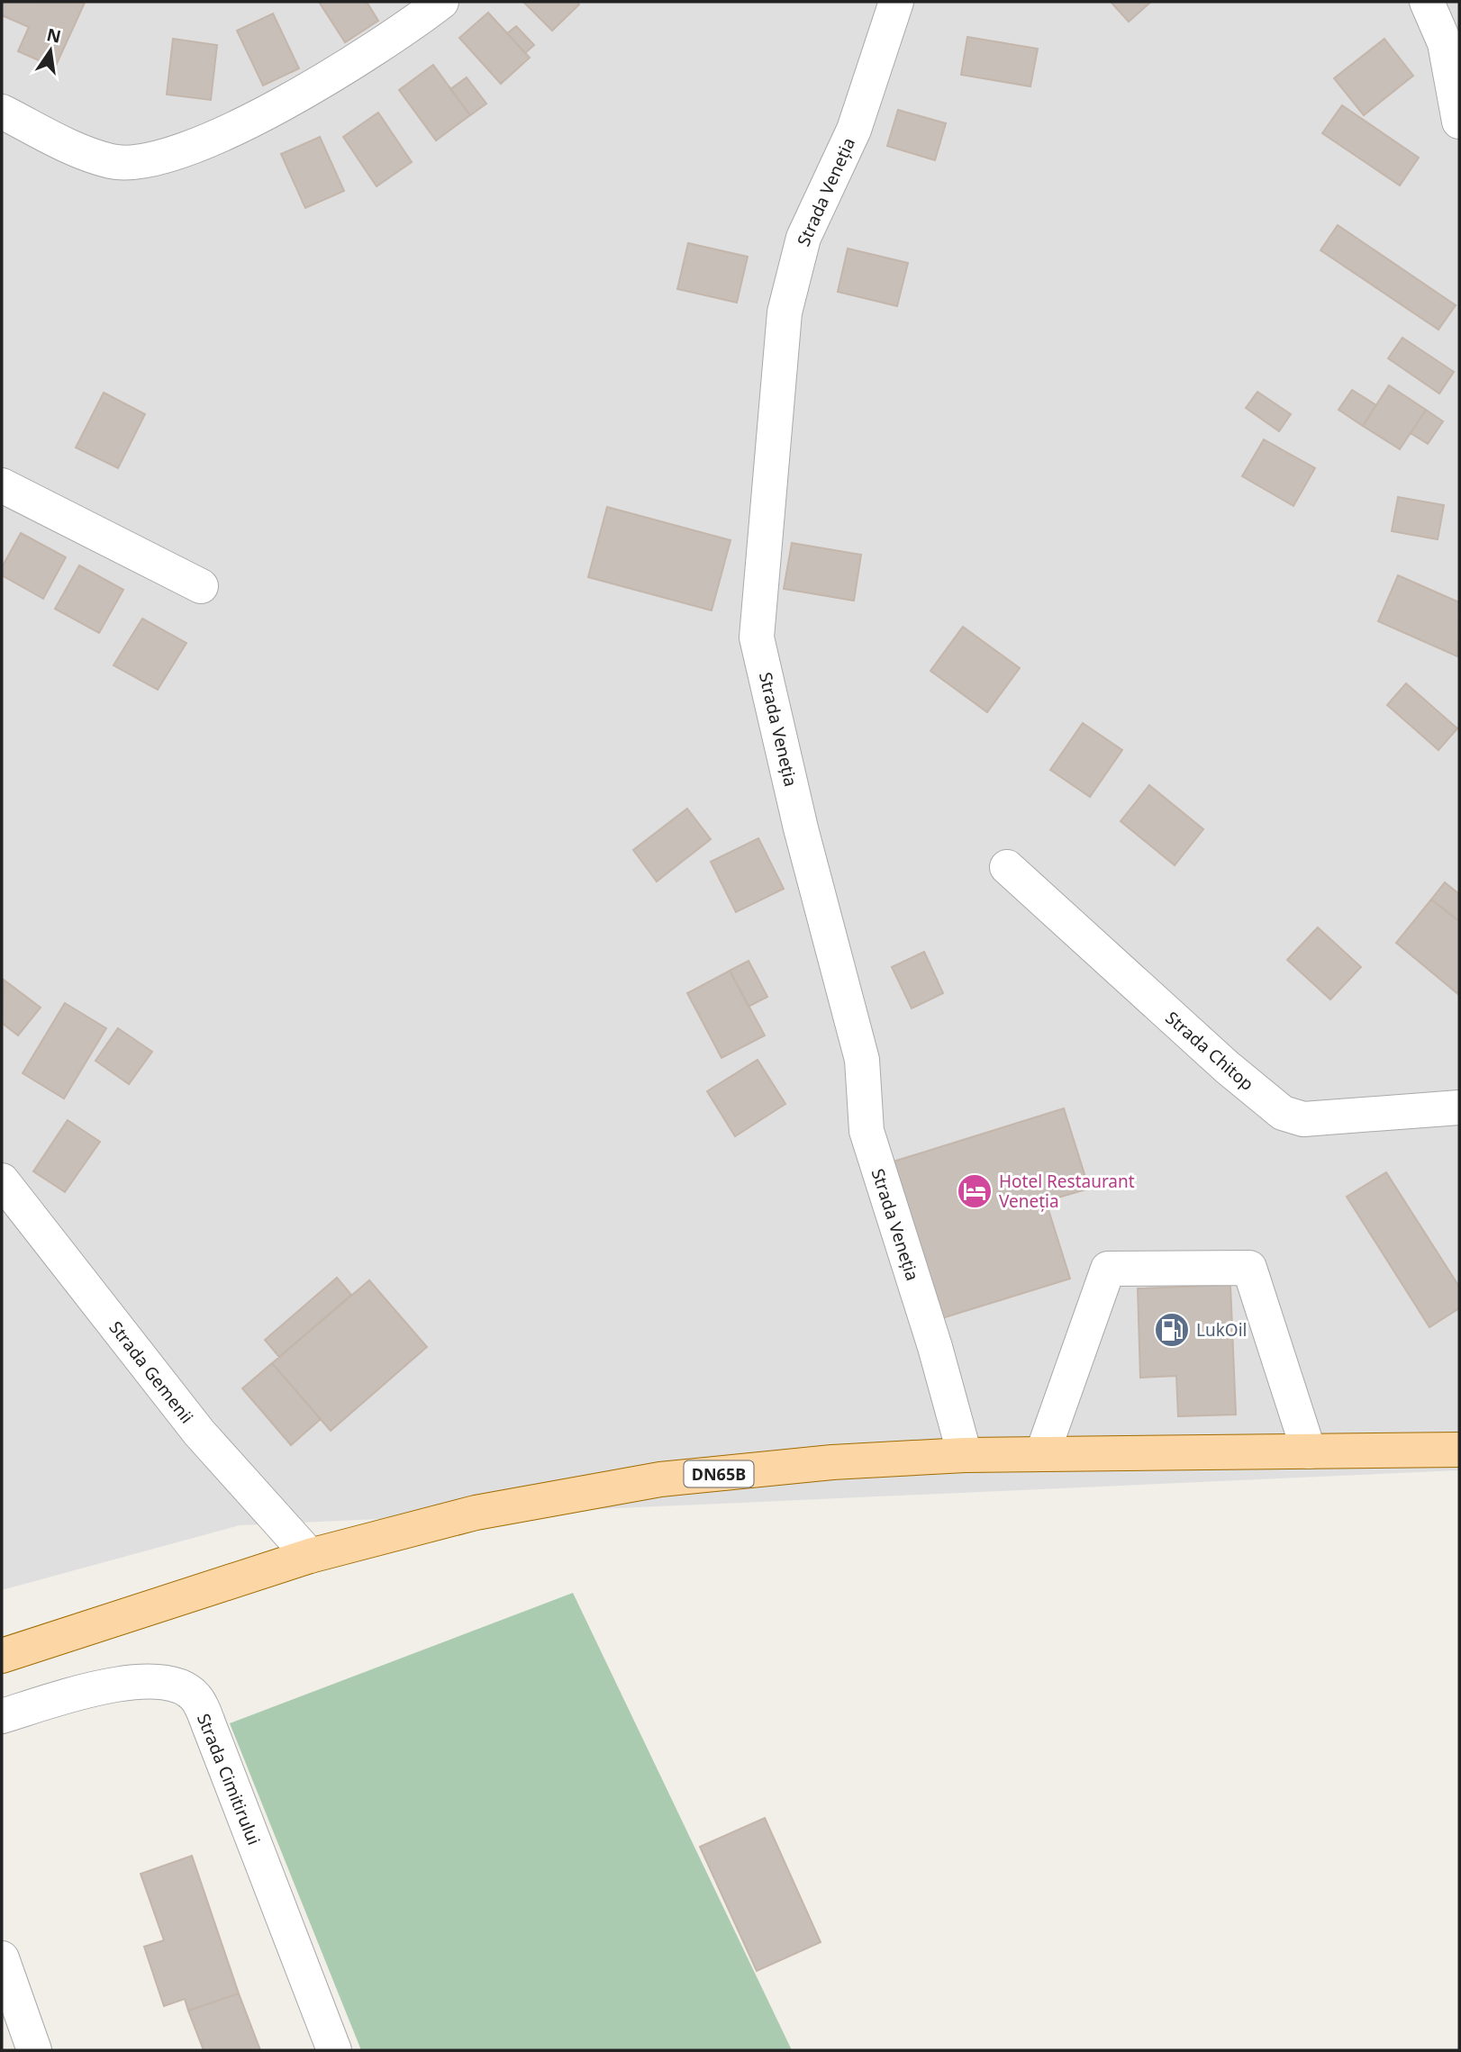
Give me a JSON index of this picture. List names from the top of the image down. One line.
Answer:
{"streets":{"main road":["DN65B"],"street":["Strada Veneția","Strada Chitop","Strada Gemenii","Strada Cimitirului"]},"crossings":[["Strada Veneția","DN65B"],["Strada Gemenii","DN65B"]],"places":{"hotel":["Hotel Restaurant Veneția"],"fuel station":["LukOil"]},"north":"top"}
